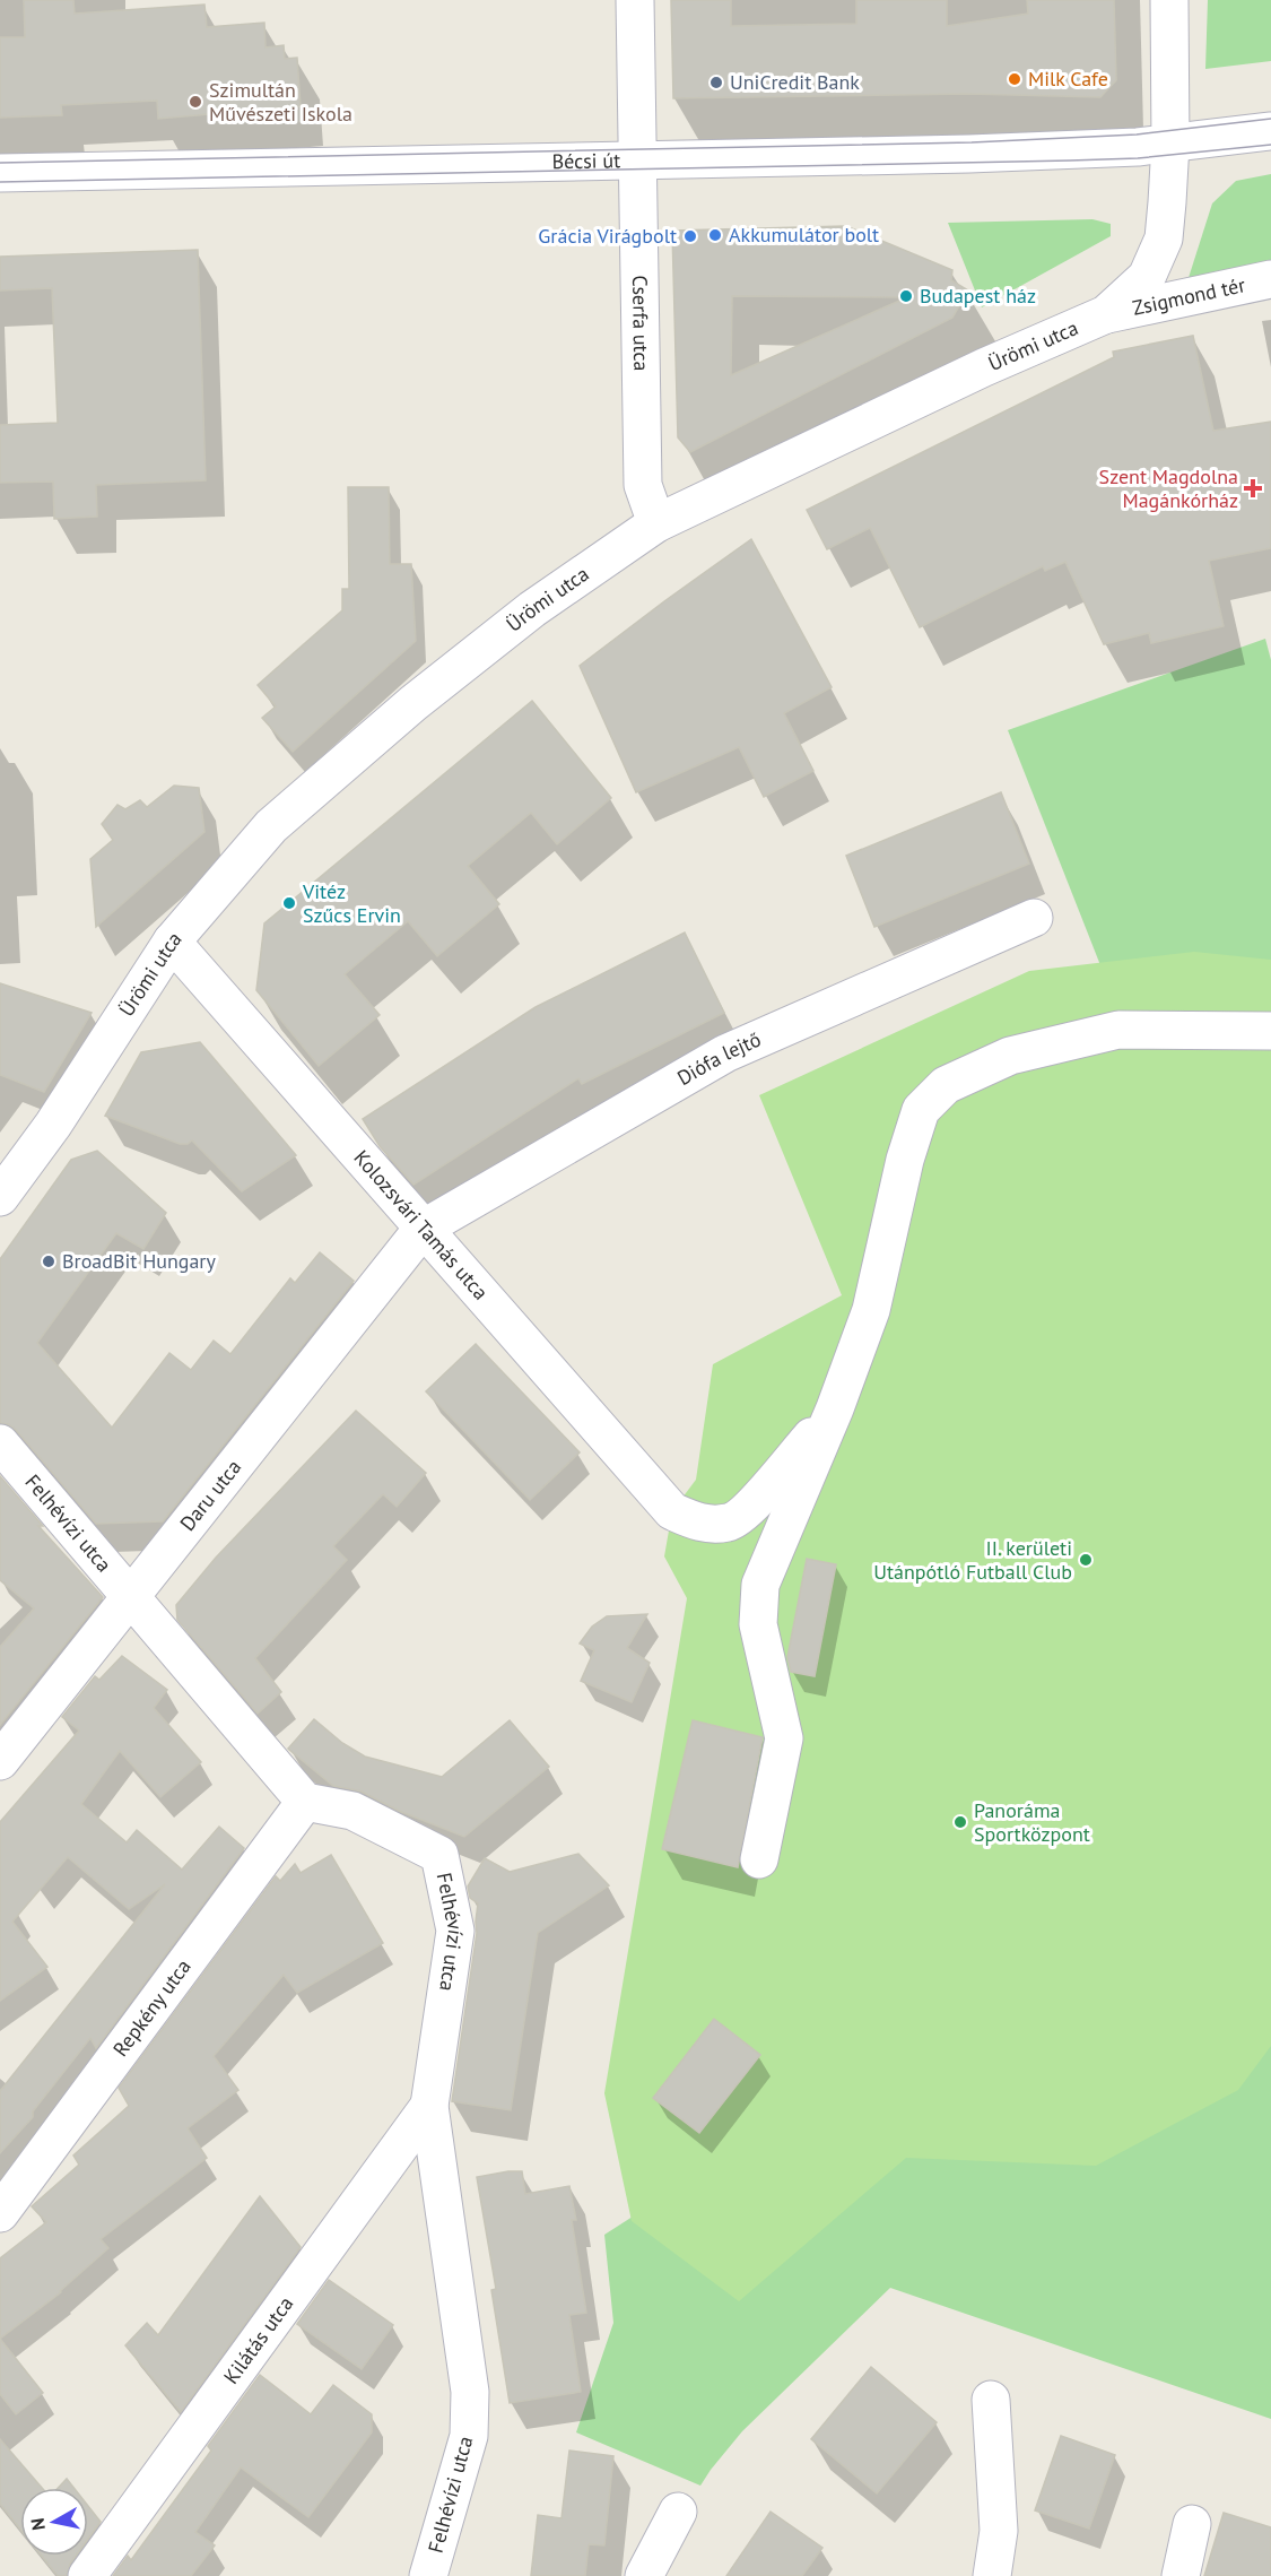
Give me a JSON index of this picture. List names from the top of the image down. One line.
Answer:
{"streets":{"street":["Bécsi út","Zsigmond tér","Cserfa utca","Ürömi utca","Diófa lejtő","Kolozsvári Tamás utca","Daru utca","Felhévízi utca","Repkény utca","Kilátás utca"]},"crossings":[["Bécsi út","Cserfa utca"],["Bécsi út","Ürömi utca"],["Zsigmond tér","Ürömi utca"],["Cserfa utca","Ürömi utca"],["Ürömi utca","Kolozsvári Tamás utca"],["Diófa lejtő","Kolozsvári Tamás utca"],["Diófa lejtő","Daru utca"],["Kolozsvári Tamás utca","Daru utca"],["Daru utca","Felhévízi utca"],["Felhévízi utca","Repkény utca"],["Felhévízi utca","Kilátás utca"]],"places":{"other":["Milk Cafe","UniCredit Bank","Szimultán Művészeti Iskola","Akkumulátor bolt","Grácia Virágbolt","Budapest ház","Vitéz Szűcs Ervin","BroadBit Hungary","II. kerületi Utánpótló Futball Club","Panoráma Sportközpont"],"health":["Szent Magdolna Magánkórház"]},"north":"left"}
